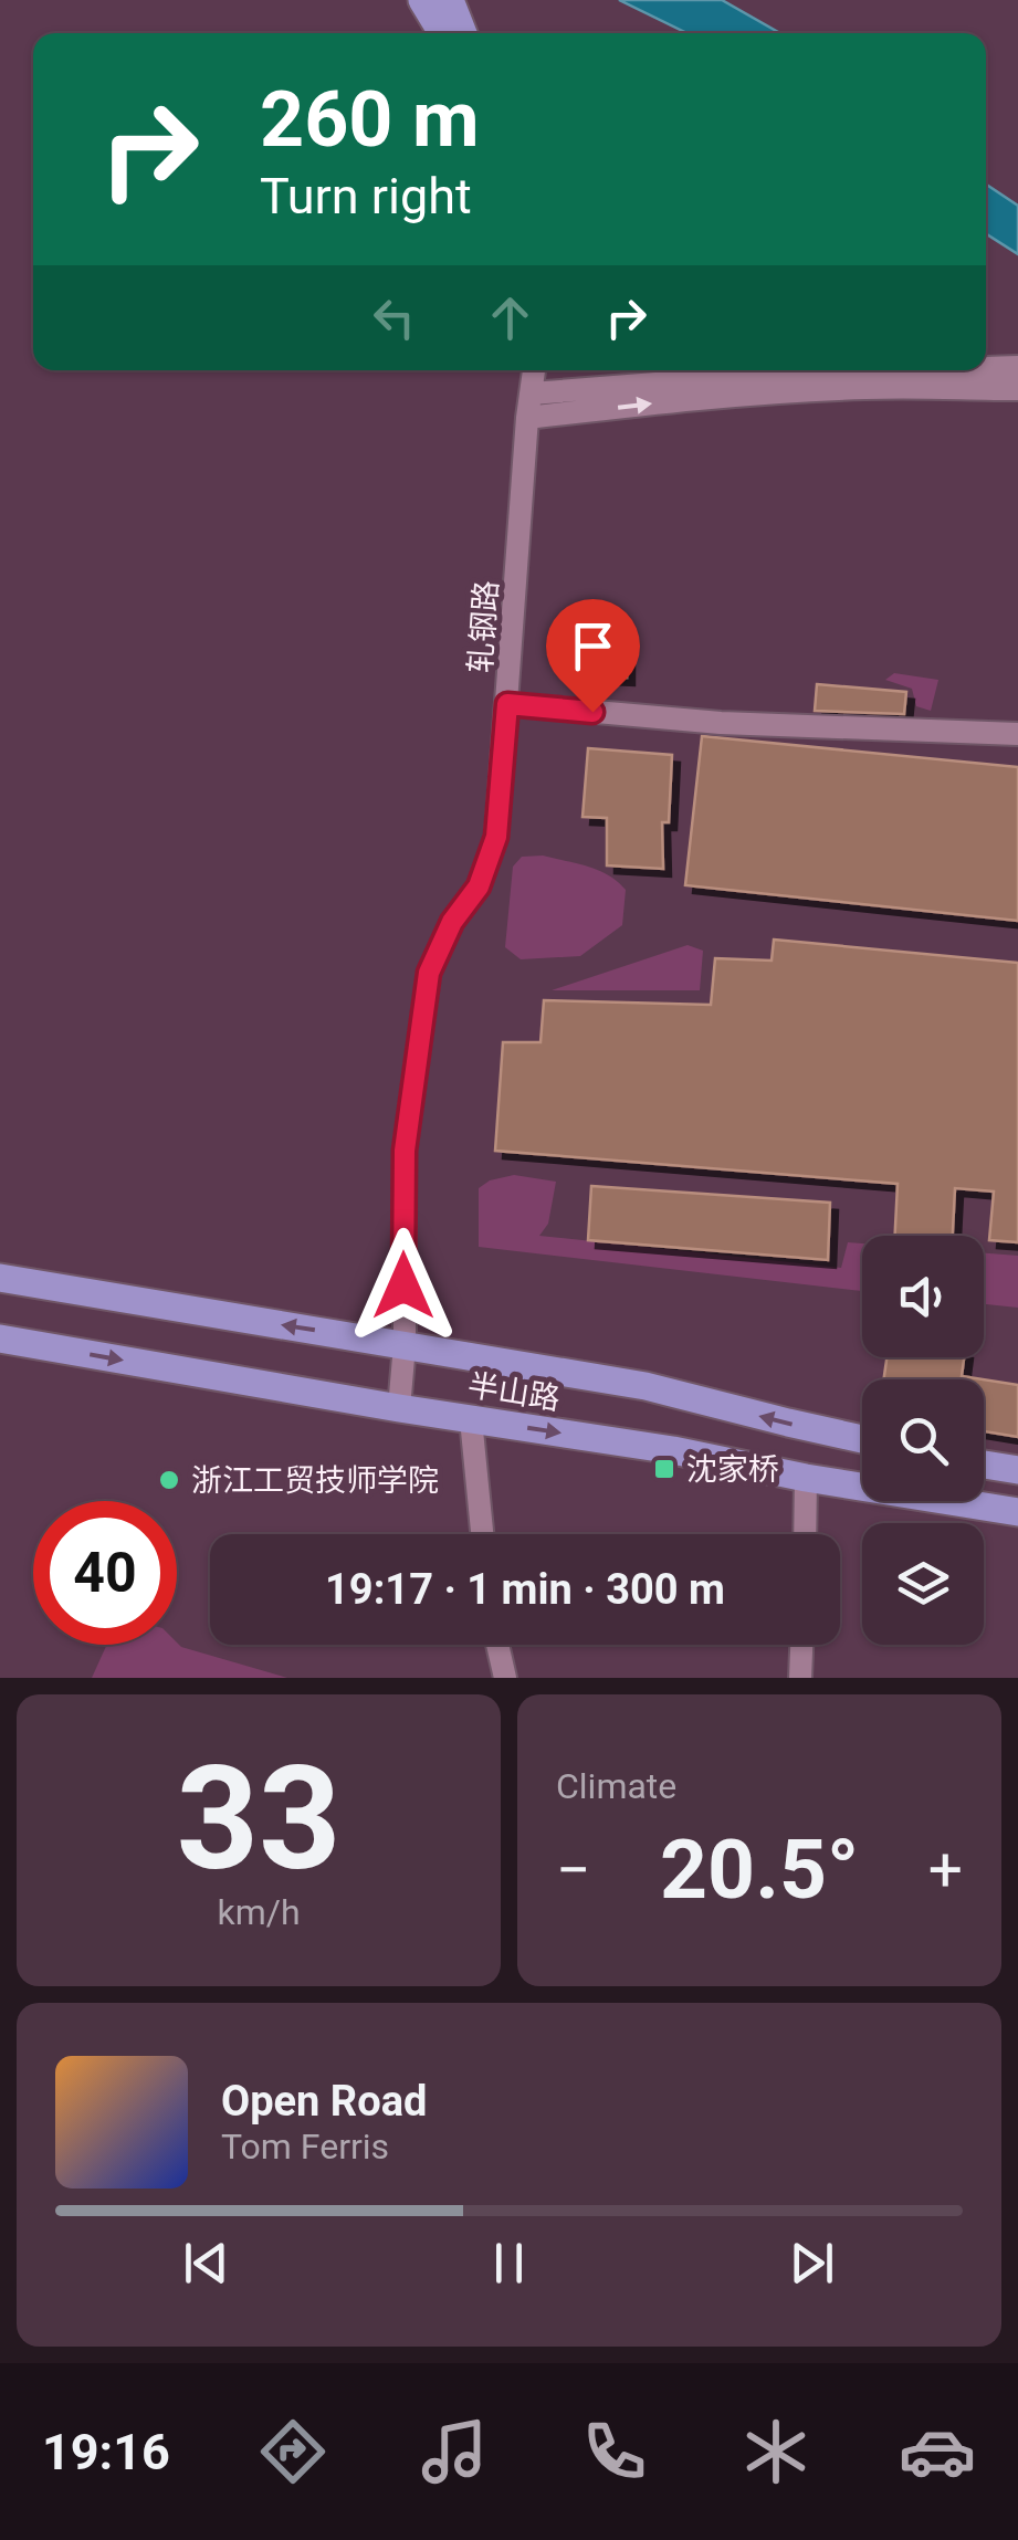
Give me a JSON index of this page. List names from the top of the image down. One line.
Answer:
{"streets":{"main road":["半山路"],"street":["轧钢路"]},"crossings":[["轧钢路","半山路"]],"places":{"transit":["沈家桥"],"other":["浙江工贸技师学院"]},"page":{"turn":["260 m","Turn right"],"limit":"40","trip":"19:17 · 1 min · 300 m","tile":[["33","km/h"],"Climate"],"heat":["−","20.5°","+"],"song":["Open Road","Tom Ferris"],"tabs":"19:16"}}
